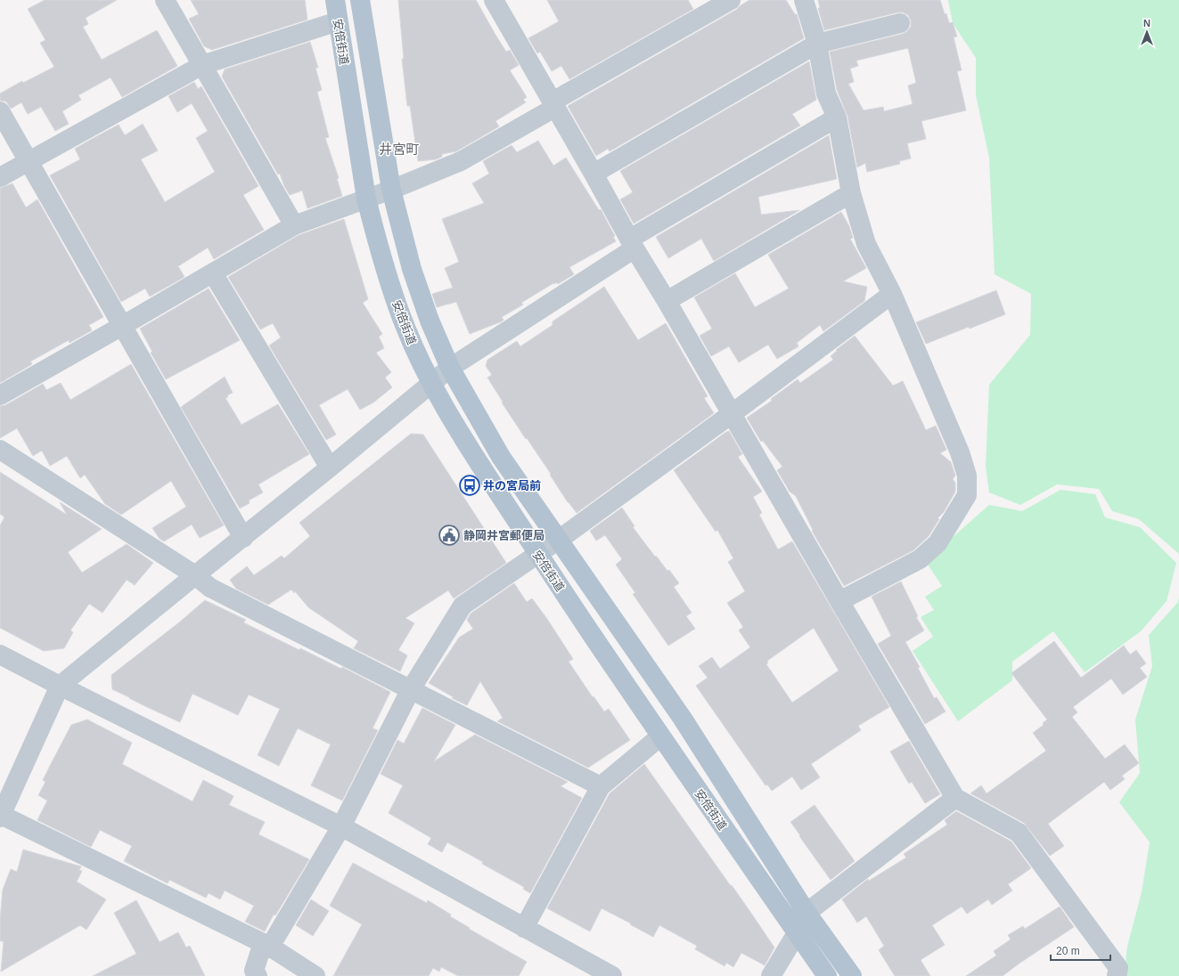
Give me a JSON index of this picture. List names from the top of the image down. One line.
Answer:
{"streets":{"main road":["安倍街道"]},"districts":["井宮町"],"places":{"bus stop":["井の宮局前"],"public building":["静岡井宮郵便局"]},"scale_bar":"20 m","north":"top"}
